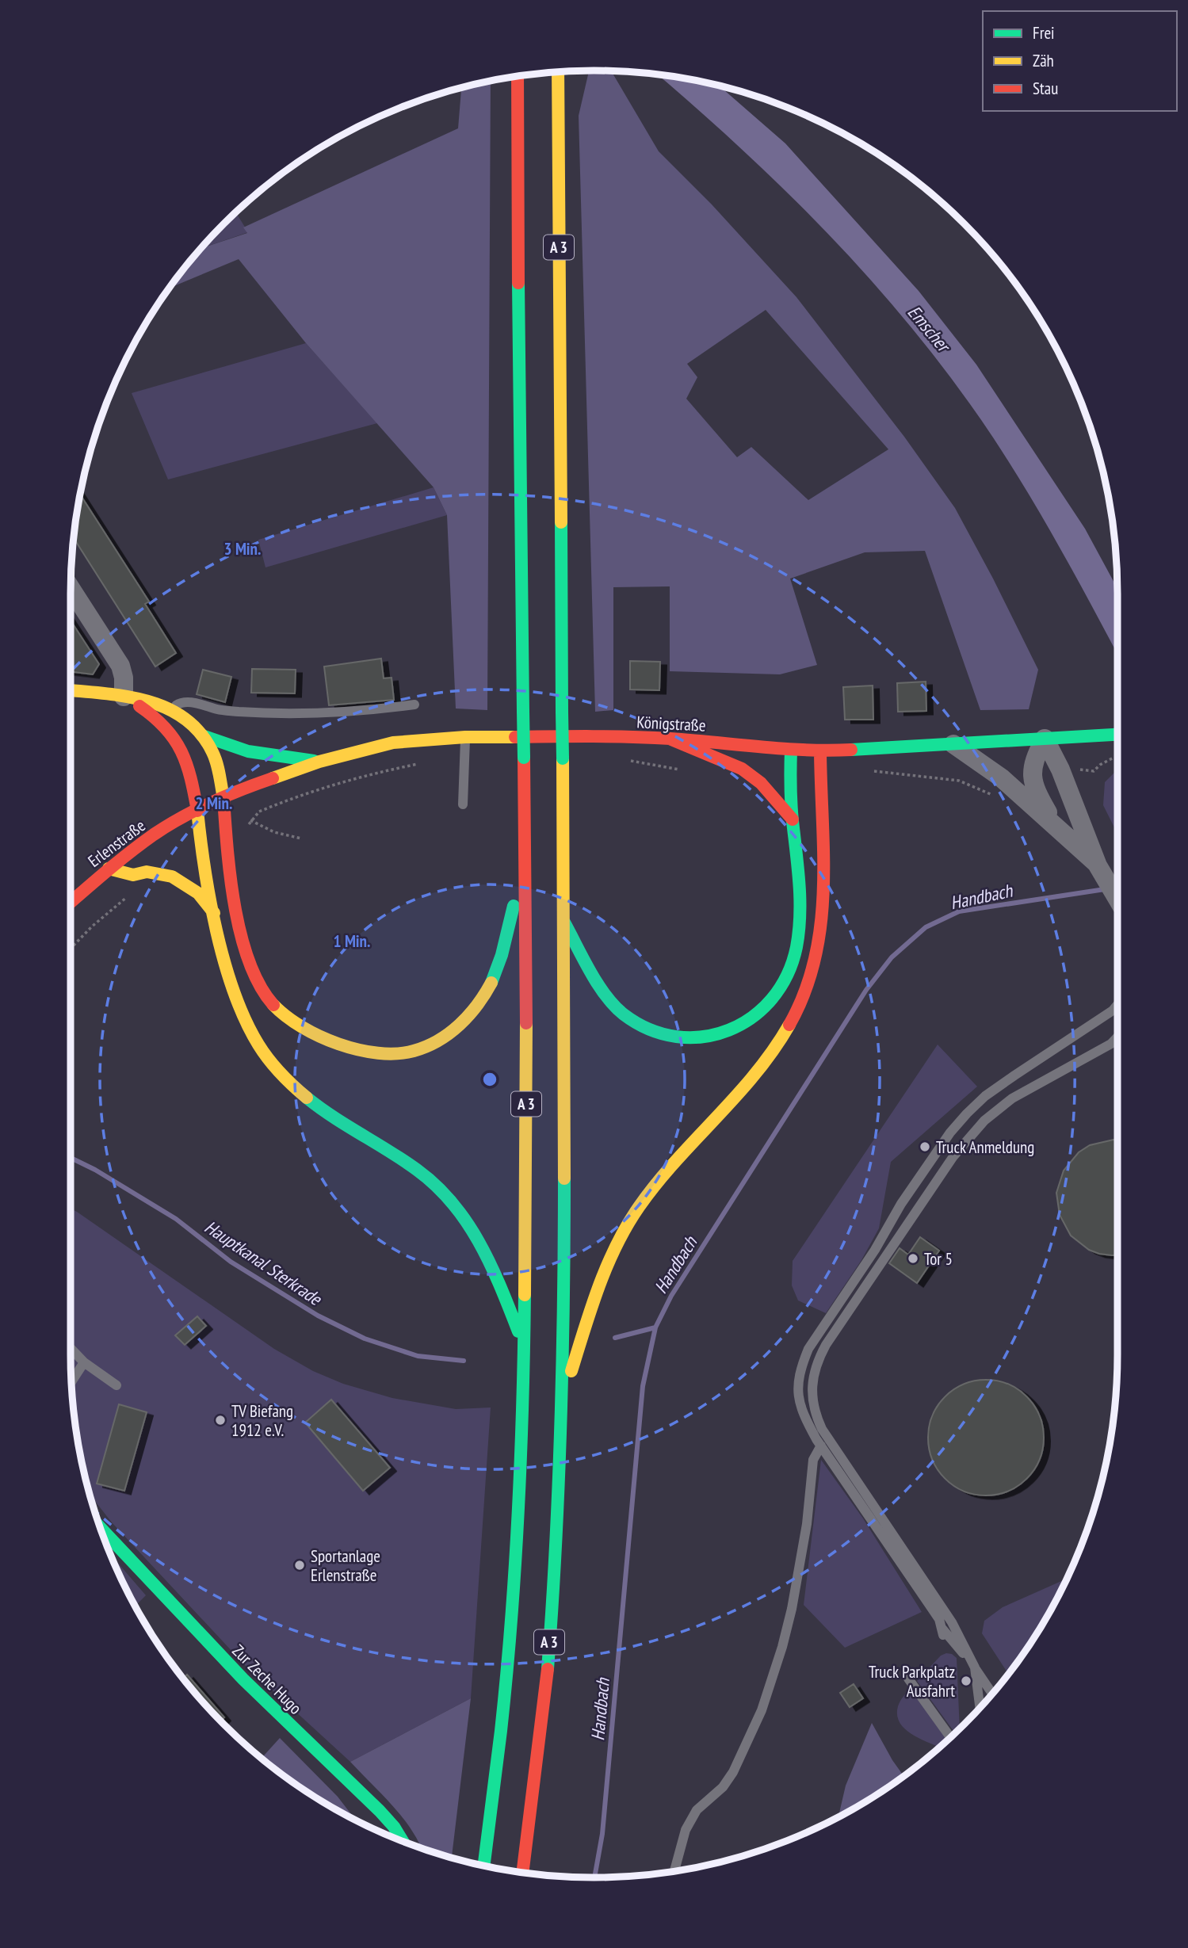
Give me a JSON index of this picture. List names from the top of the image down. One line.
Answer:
{"streets":{"main road":["A 3","Königstraße","Erlenstraße","Zur Zeche Hugo"]},"crossings":[["Königstraße","Erlenstraße"]],"water":["Emscher","Handbach","Hauptkanal Sterkrade"],"places":["Truck Anmeldung","Tor 5","TV Biefang 1912 e.V.","Sportanlage Erlenstraße","Truck Parkplatz Ausfahrt"],"legend":["Frei","Zäh","Stau"],"rings":["3 Min.","2 Min.","1 Min."]}
